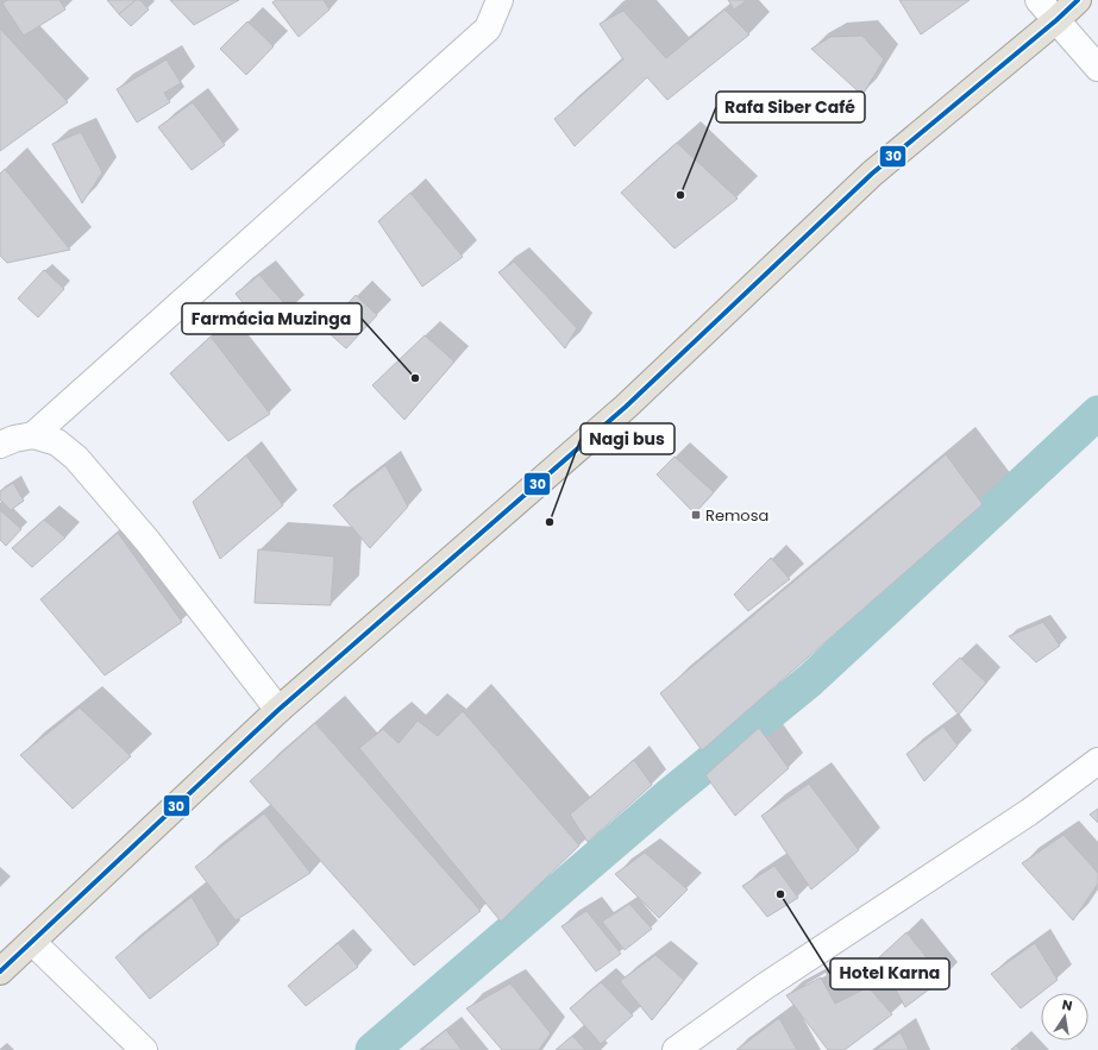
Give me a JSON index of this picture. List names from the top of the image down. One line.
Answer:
{"places":{"other":["Rafa Siber Café","Farmácia Muzinga","Nagi bus","Hotel Karna"],"transit":["Remosa"]},"lines":["transit line 30"],"north":"top"}
